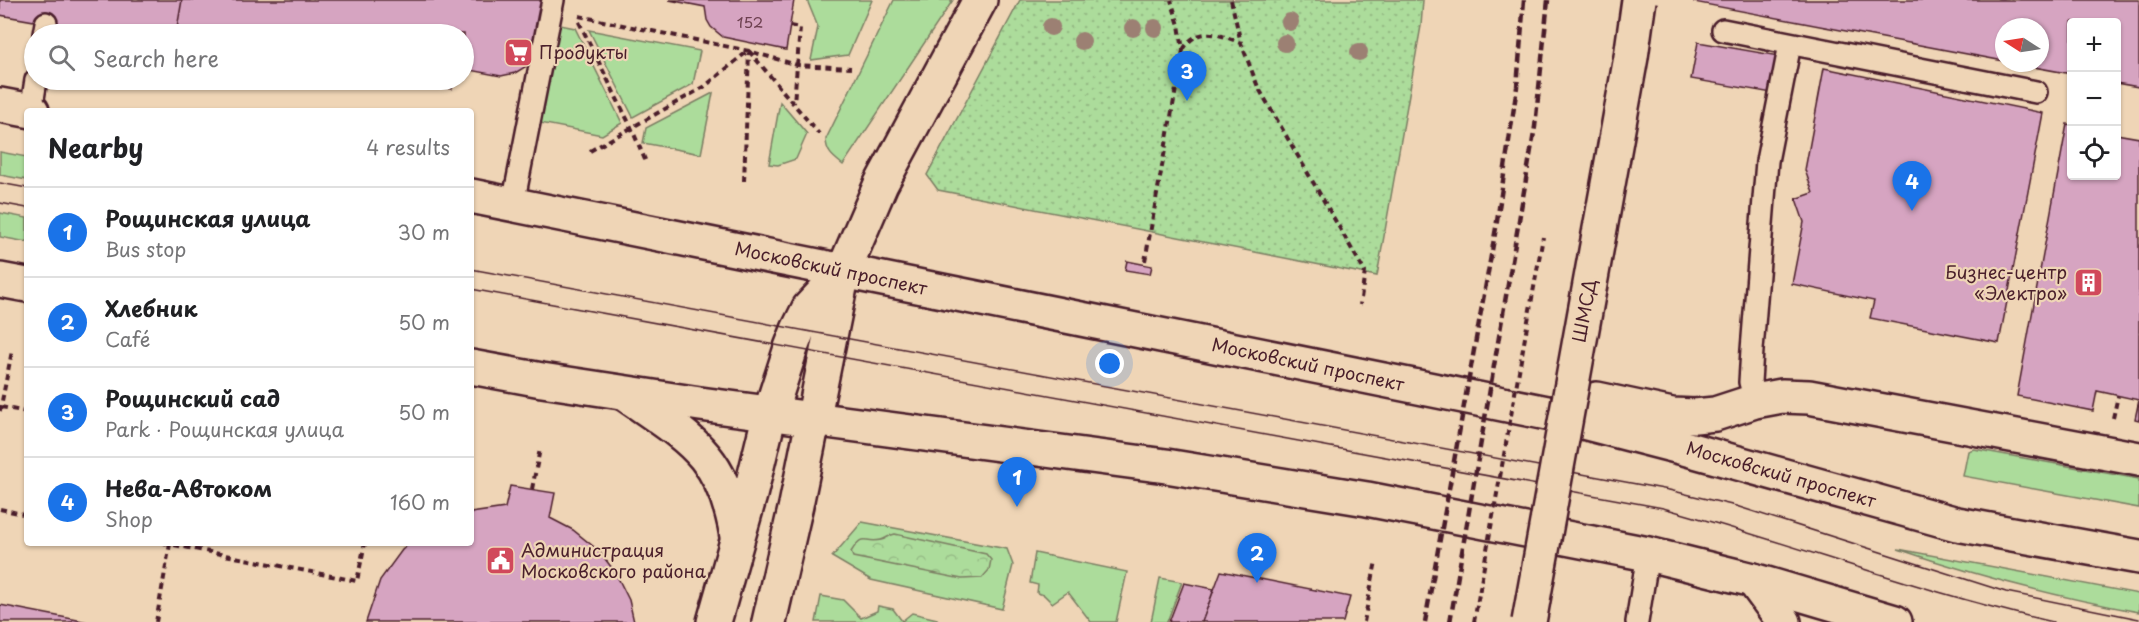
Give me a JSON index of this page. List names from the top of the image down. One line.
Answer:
{"streets":{"main road":["Московский проспект","ШМСД"]},"places":{"supermarket":["Продукты"],"building":["Бизнес-центр «Электро»"],"public building":["Администрация Московского района"]},"house_numbers":["152"],"north":"left","page":{"map_buttons":["+","−"],"search":"Search here","pins":["3","4","1","2"],"heading":["Nearby","4 results"],"list":[{"mark":"1","name":"Рощинская улица","note":"Bus stop","value":"30 m"},{"mark":"2","name":"Хлебник","note":"Café","value":"50 m"},{"mark":"3","name":"Рощинский сад","note":"Park · Рощинская улица","value":"50 m"},{"mark":"4","name":"Нева-Автоком","note":"Shop","value":"160 m"}]}}
